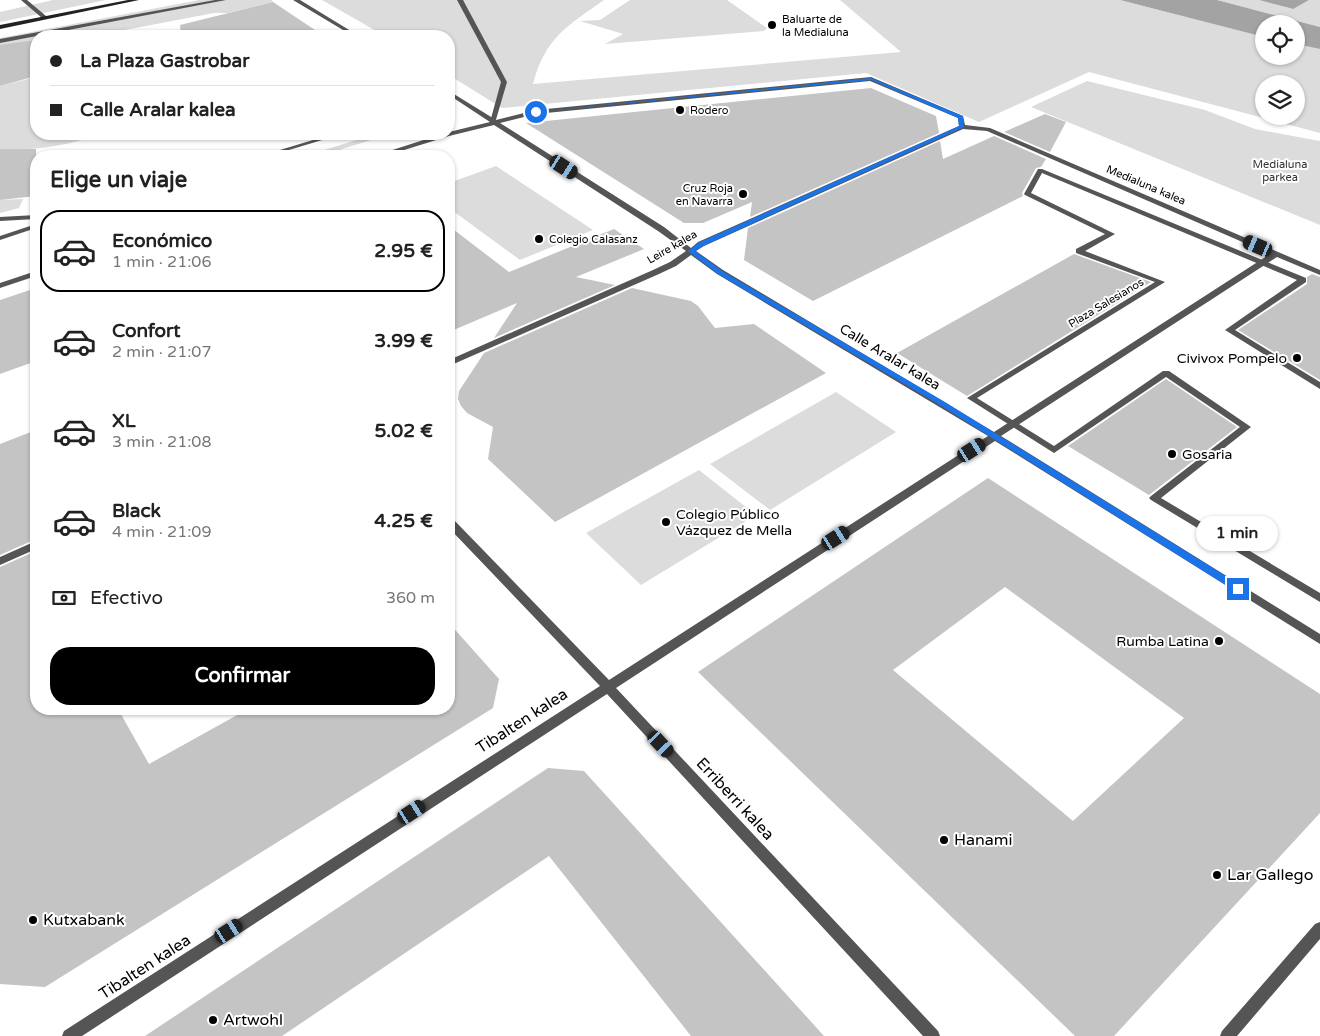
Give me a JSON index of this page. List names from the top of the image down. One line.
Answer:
{"streets":{"street":["Medialuna kalea","Leire kalea","Plaza Salesianos","Calle Aralar kalea","Tibalten kalea","Erriberri kalea"]},"crossings":[["Medialuna kalea","Leire kalea"],["Leire kalea","Calle Aralar kalea"],["Calle Aralar kalea","Tibalten kalea"],["Tibalten kalea","Erriberri kalea"]],"parks":["Medialuna parkea"],"places":["Baluarte de la Medialuna","Rodero","Cruz Roja en Navarra","Colegio Calasanz","Civivox Pompelo","Gosaria","Colegio Público Vázquez de Mella","Rumba Latina","Hanami","Lar Gallego","Kutxabank","Artwohl"],"page":{"banner":["La Plaza Gastrobar","Calle Aralar kalea"],"heading":"Elige un viaje","list":[{"name":"Económico","note":"1 min · 21:06","value":"2.95 €"},{"name":"Confort","note":"2 min · 21:07","value":"3.99 €"},{"name":"XL","note":"3 min · 21:08","value":"5.02 €"},{"name":"Black","note":"4 min · 21:09","value":"4.25 €"}],"bubble":"1 min","pay":["Efectivo","360 m"],"buttons":"Confirmar"}}
